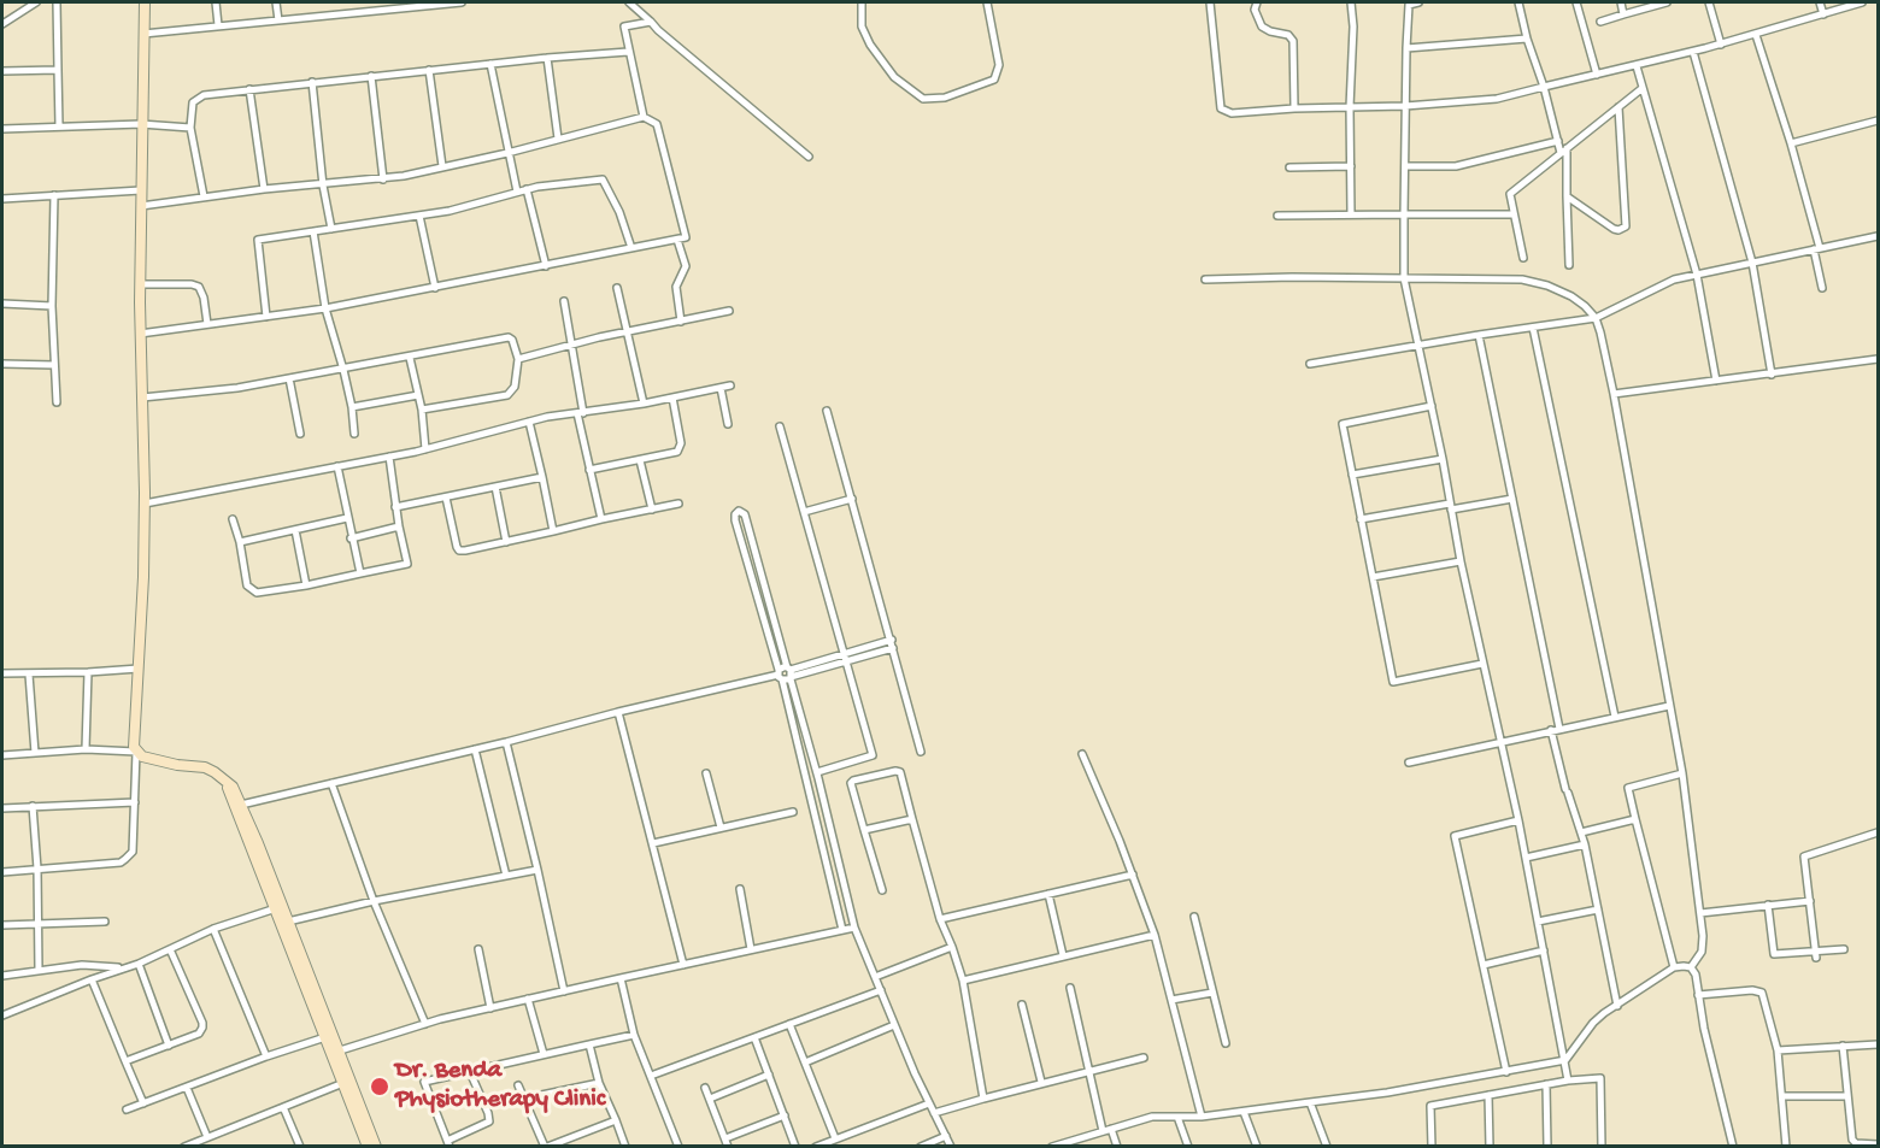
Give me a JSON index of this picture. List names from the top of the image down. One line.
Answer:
{"places":["Dr. Benda Physiotherapy Clinic"]}
